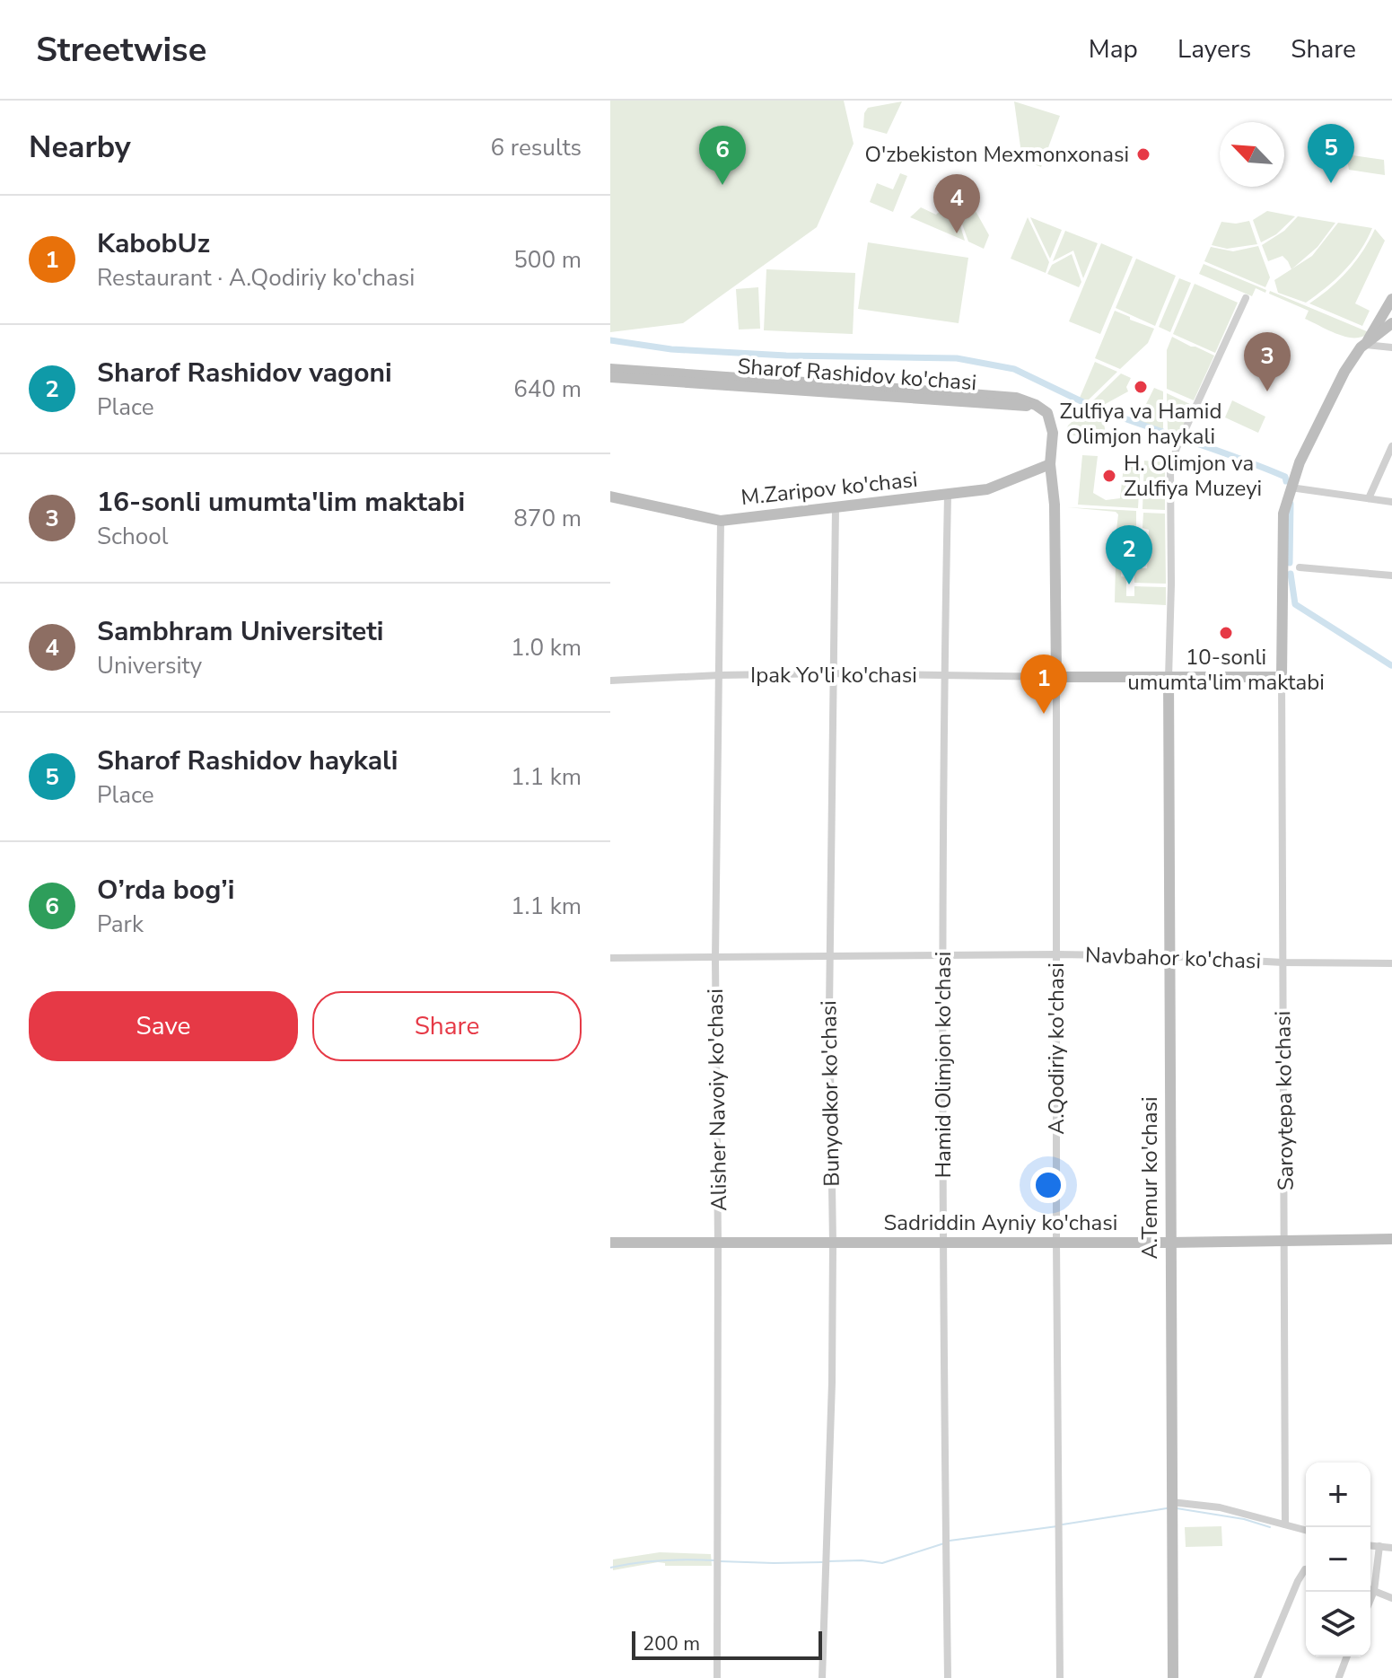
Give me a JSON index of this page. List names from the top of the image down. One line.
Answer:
{"streets":{"street":["Sharof Rashidov ko'chasi","M.Zaripov ko'chasi","Ipak Yo'li ko'chasi","Navbahor ko'chasi","A.Qodiriy ko'chasi","Hamid Olimjon ko'chasi","Bunyodkor ko'chasi","Alisher Navoiy ko'chasi","Saroytepa ko'chasi","A.Temur ko'chasi","Sadriddin Ayniy ko'chasi"]},"crossings":[["M.Zaripov ko'chasi","Hamid Olimjon ko'chasi"],["M.Zaripov ko'chasi","Bunyodkor ko'chasi"],["M.Zaripov ko'chasi","Alisher Navoiy ko'chasi"],["Ipak Yo'li ko'chasi","A.Qodiriy ko'chasi"],["Ipak Yo'li ko'chasi","Hamid Olimjon ko'chasi"],["Ipak Yo'li ko'chasi","Bunyodkor ko'chasi"],["Ipak Yo'li ko'chasi","Alisher Navoiy ko'chasi"],["Navbahor ko'chasi","A.Qodiriy ko'chasi"],["Navbahor ko'chasi","Hamid Olimjon ko'chasi"],["Navbahor ko'chasi","Bunyodkor ko'chasi"],["Navbahor ko'chasi","Alisher Navoiy ko'chasi"],["Navbahor ko'chasi","Saroytepa ko'chasi"],["Navbahor ko'chasi","A.Temur ko'chasi"],["A.Qodiriy ko'chasi","Sadriddin Ayniy ko'chasi"],["Hamid Olimjon ko'chasi","Sadriddin Ayniy ko'chasi"],["Bunyodkor ko'chasi","Sadriddin Ayniy ko'chasi"],["Alisher Navoiy ko'chasi","Sadriddin Ayniy ko'chasi"],["Saroytepa ko'chasi","Sadriddin Ayniy ko'chasi"],["A.Temur ko'chasi","Sadriddin Ayniy ko'chasi"]],"places":["O'zbekiston Mexmonxonasi","Zulfiya va Hamid Olimjon haykali","H. Olimjon va Zulfiya Muzeyi","10-sonli umumta'lim maktabi"],"scale_bar":"200 m","north":"top left","page":{"header":"Streetwise","nav":["Map","Layers","Share"],"heading":["Nearby","6 results"],"pins":["5","6","4","3","2","1"],"list":[{"mark":"1","name":"KabobUz","note":"Restaurant · A.Qodiriy ko'chasi","value":"500 m"},{"mark":"2","name":"Sharof Rashidov vagoni","note":"Place","value":"640 m"},{"mark":"3","name":"16-sonli umumta'lim maktabi","note":"School","value":"870 m"},{"mark":"4","name":"Sambhram Universiteti","note":"University","value":"1.0 km"},{"mark":"5","name":"Sharof Rashidov haykali","note":"Place","value":"1.1 km"},{"mark":"6","name":"O’rda bog’i","note":"Park","value":"1.1 km"}],"buttons":["Save","Share"],"map_buttons":["+","−"],"scale":"200 m"}}
